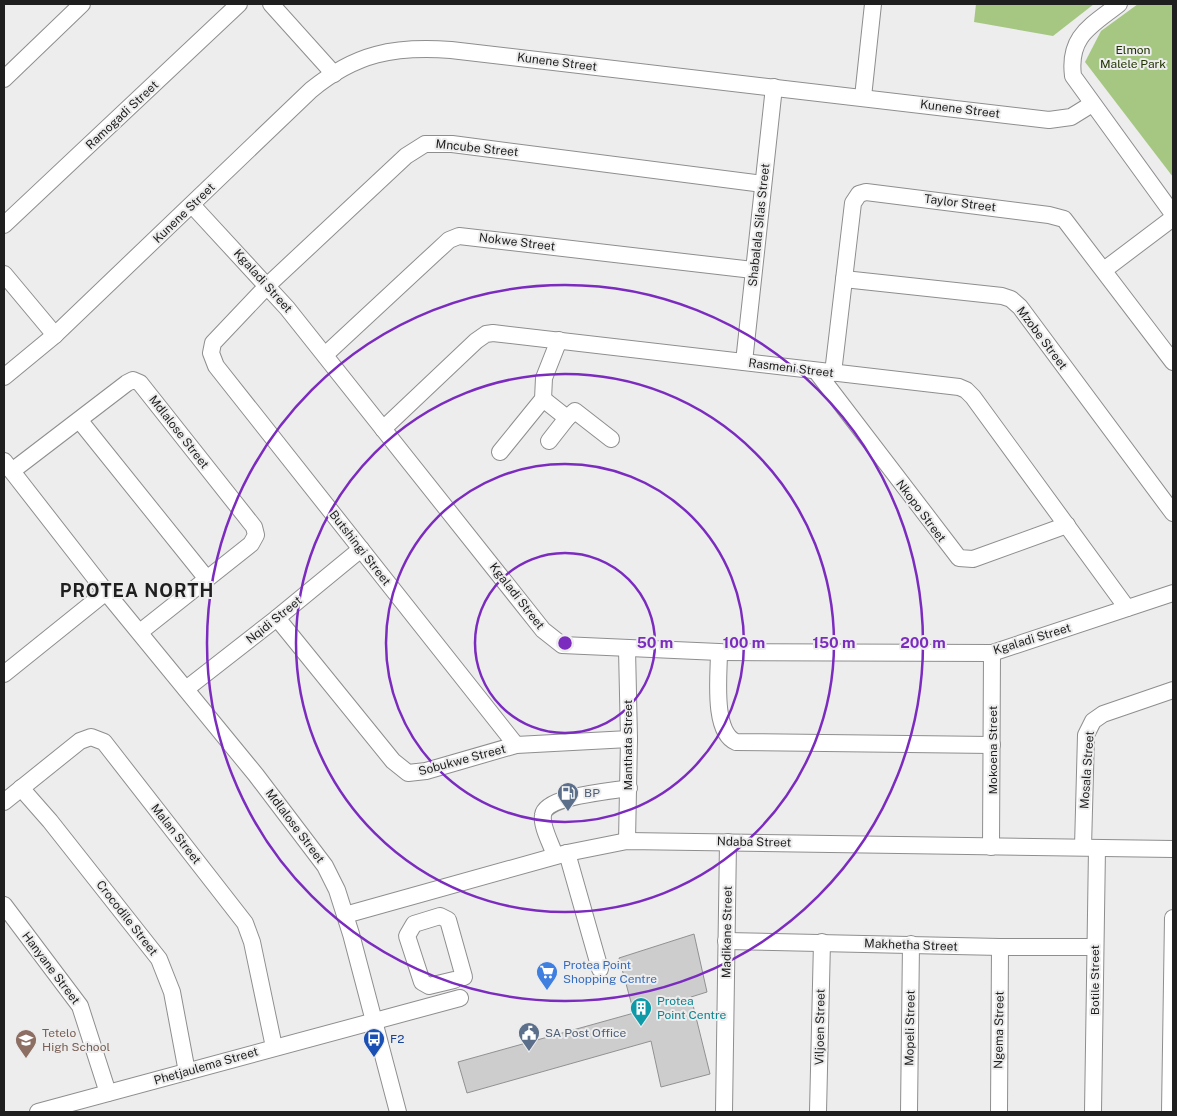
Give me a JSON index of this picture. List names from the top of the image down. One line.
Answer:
{"streets":{"street":["Kunene Street","Ramogadi Street","Mncube Street","Taylor Street","Shabalala Silas Street","Nokwe Street","Kgaladi Street","Mzobe Street","Rasmeni Street","Mdlalose Street","Nkopo Street","Butshingi Street","Nqidi Street","Manthata Street","Mokoena Street","Sobukwe Street","Mosala Street","Malan Street","Ndaba Street","Crocodile Street","Madikane Street","Makhetha Street","Hanyane Street","Botile Street","Viljoen Street","Mopeli Street","Ngema Street","Phetjaulema Street"]},"crossings":[["Kunene Street","Shabalala Silas Street"],["Kunene Street","Kgaladi Street"],["Mncube Street","Shabalala Silas Street"],["Mncube Street","Kgaladi Street"],["Mncube Street","Butshingi Street"],["Taylor Street","Mzobe Street"],["Taylor Street","Rasmeni Street"],["Shabalala Silas Street","Nokwe Street"],["Shabalala Silas Street","Rasmeni Street"],["Nokwe Street","Kgaladi Street"],["Kgaladi Street","Rasmeni Street"],["Kgaladi Street","Manthata Street"],["Kgaladi Street","Mokoena Street"],["Rasmeni Street","Nkopo Street"],["Mdlalose Street","Nqidi Street"],["Mdlalose Street","Ndaba Street"],["Mdlalose Street","Phetjaulema Street"],["Butshingi Street","Nqidi Street"],["Butshingi Street","Sobukwe Street"],["Nqidi Street","Sobukwe Street"],["Manthata Street","Sobukwe Street"],["Manthata Street","Ndaba Street"],["Mokoena Street","Ndaba Street"],["Mosala Street","Ndaba Street"],["Mosala Street","Botile Street"],["Malan Street","Crocodile Street"],["Malan Street","Phetjaulema Street"],["Ndaba Street","Madikane Street"],["Ndaba Street","Botile Street"],["Crocodile Street","Phetjaulema Street"],["Madikane Street","Makhetha Street"],["Makhetha Street","Botile Street"],["Makhetha Street","Viljoen Street"],["Makhetha Street","Mopeli Street"],["Makhetha Street","Ngema Street"],["Hanyane Street","Phetjaulema Street"]],"districts":["PROTEA NORTH"],"parks":["Elmon Malele Park"],"places":{"fuel station":["BP"],"supermarket":["Protea Point Shopping Centre"],"building":["Protea Point Centre"],"public building":["SA Post Office"],"bus stop":["F2"],"school or university":["Tetelo High School"]},"rings":["50 m","100 m","150 m","200 m"]}
